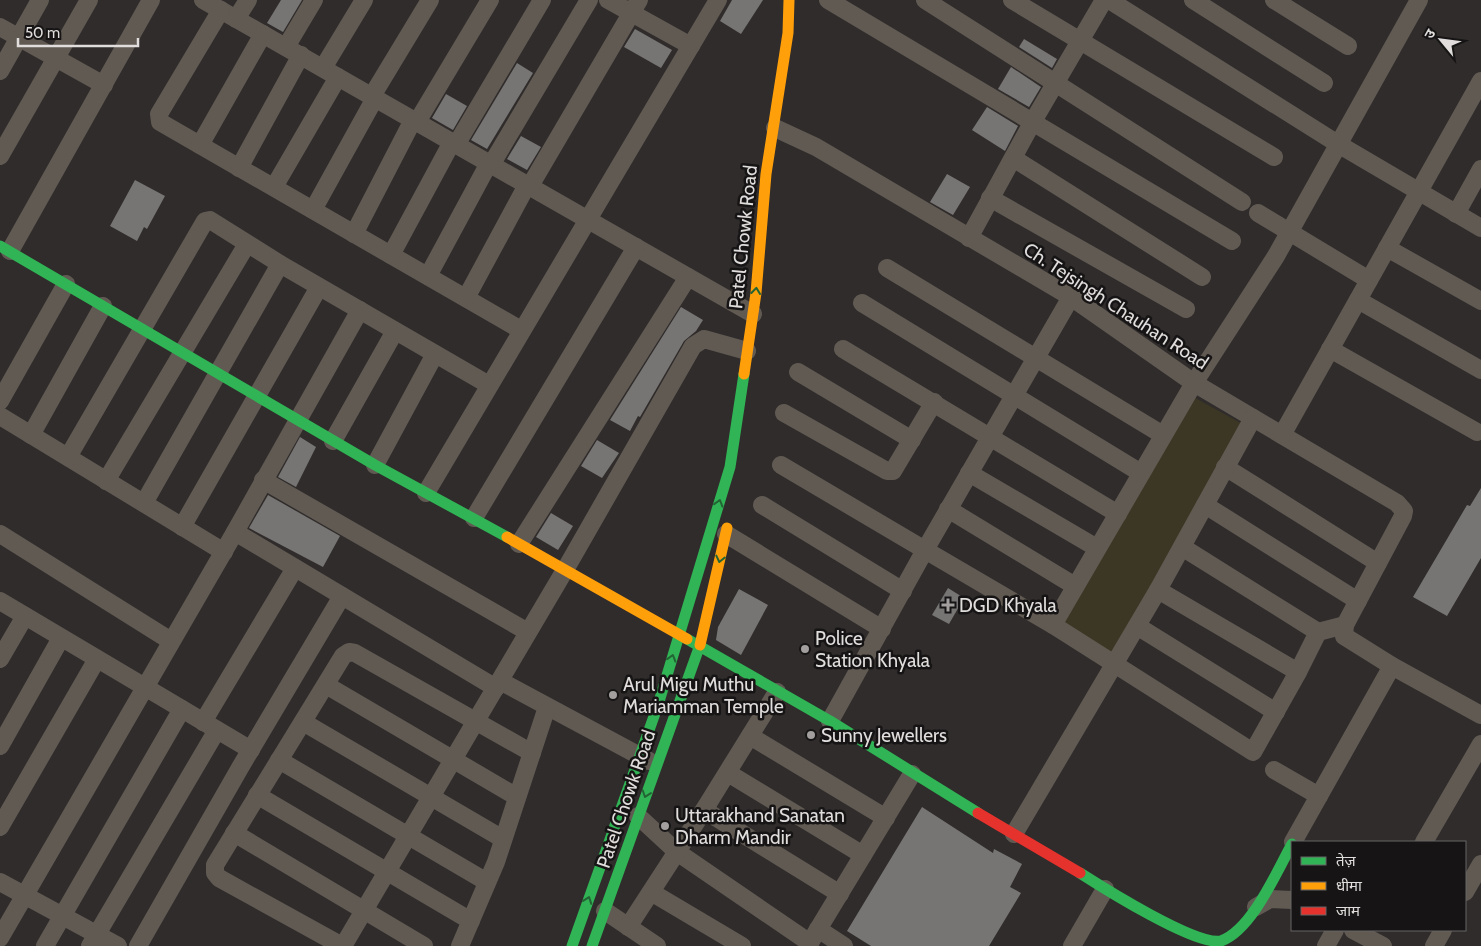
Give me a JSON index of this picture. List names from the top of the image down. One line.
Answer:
{"streets":{"street":["Patel Chowk Road","Ch. Tejsingh Chauhan Road"]},"places":{"health":["DGD Khyala"],"other":["Police Station Khyala","Arul Migu Muthu Mariamman Temple","Sunny Jewellers","Uttarakhand Sanatan Dharm Mandir"]},"legend":["तेज़","धीमा","जाम"],"scale_bar":"50 m","north":"top left"}
